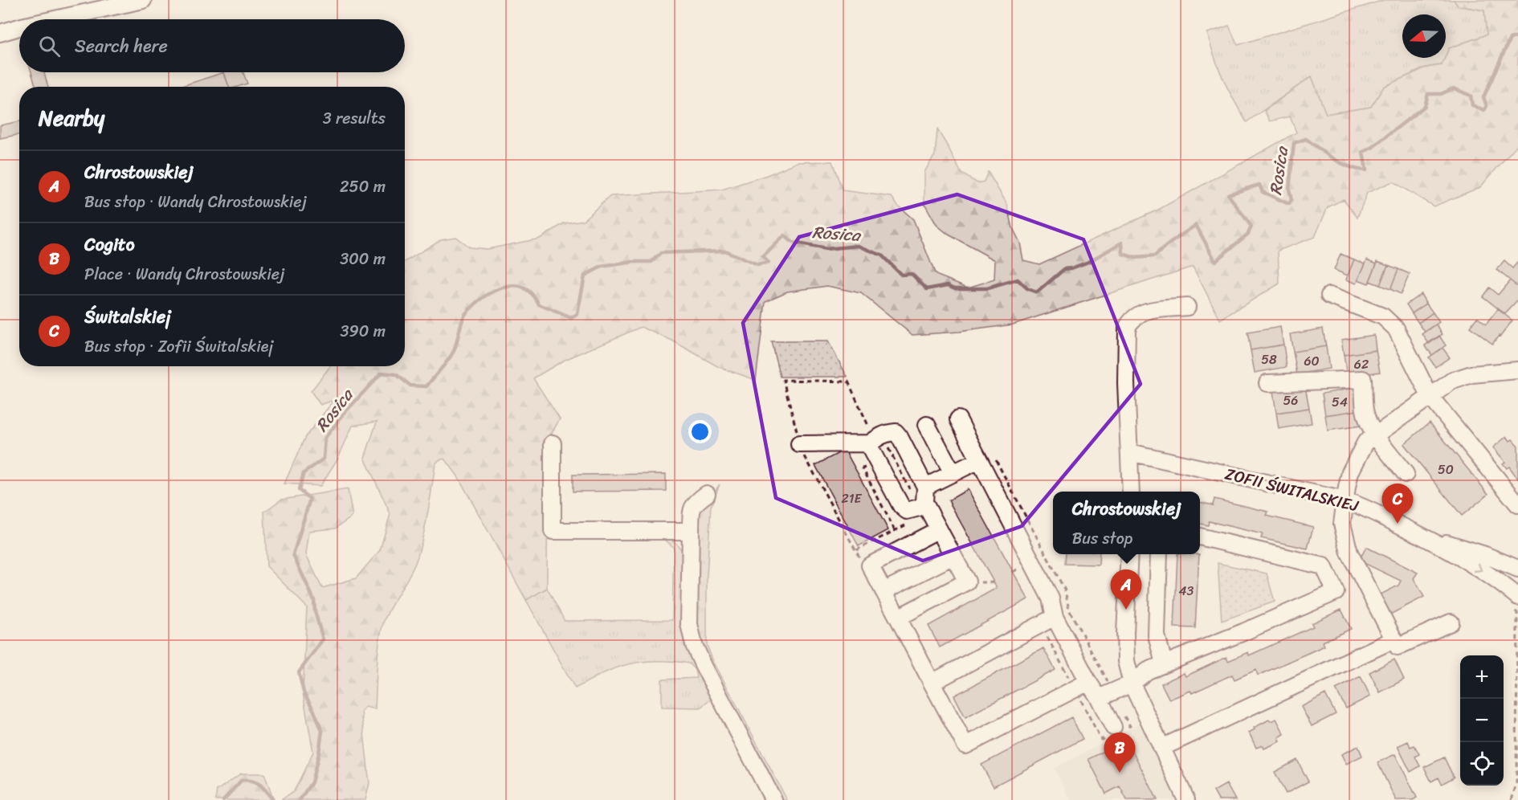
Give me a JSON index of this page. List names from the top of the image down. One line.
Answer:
{"streets":{"street":["ZOFII ŚWITALSKIEJ"]},"water":["Rosica"],"house_numbers":["58","60","62","56","54","50","21E","43"],"north":"left","page":{"search":"Search here","heading":["Nearby","3 results"],"list":[{"mark":"A","name":"Chrostowskiej","note":"Bus stop · Wandy Chrostowskiej","value":"250 m"},{"mark":"B","name":"Cogito","note":"Place · Wandy Chrostowskiej","value":"300 m"},{"mark":"C","name":"Świtalskiej","note":"Bus stop · Zofii Świtalskiej","value":"390 m"}],"pins":["C","A","B"],"popup":["Chrostowskiej","Bus stop"],"map_buttons":["+","−"]}}
